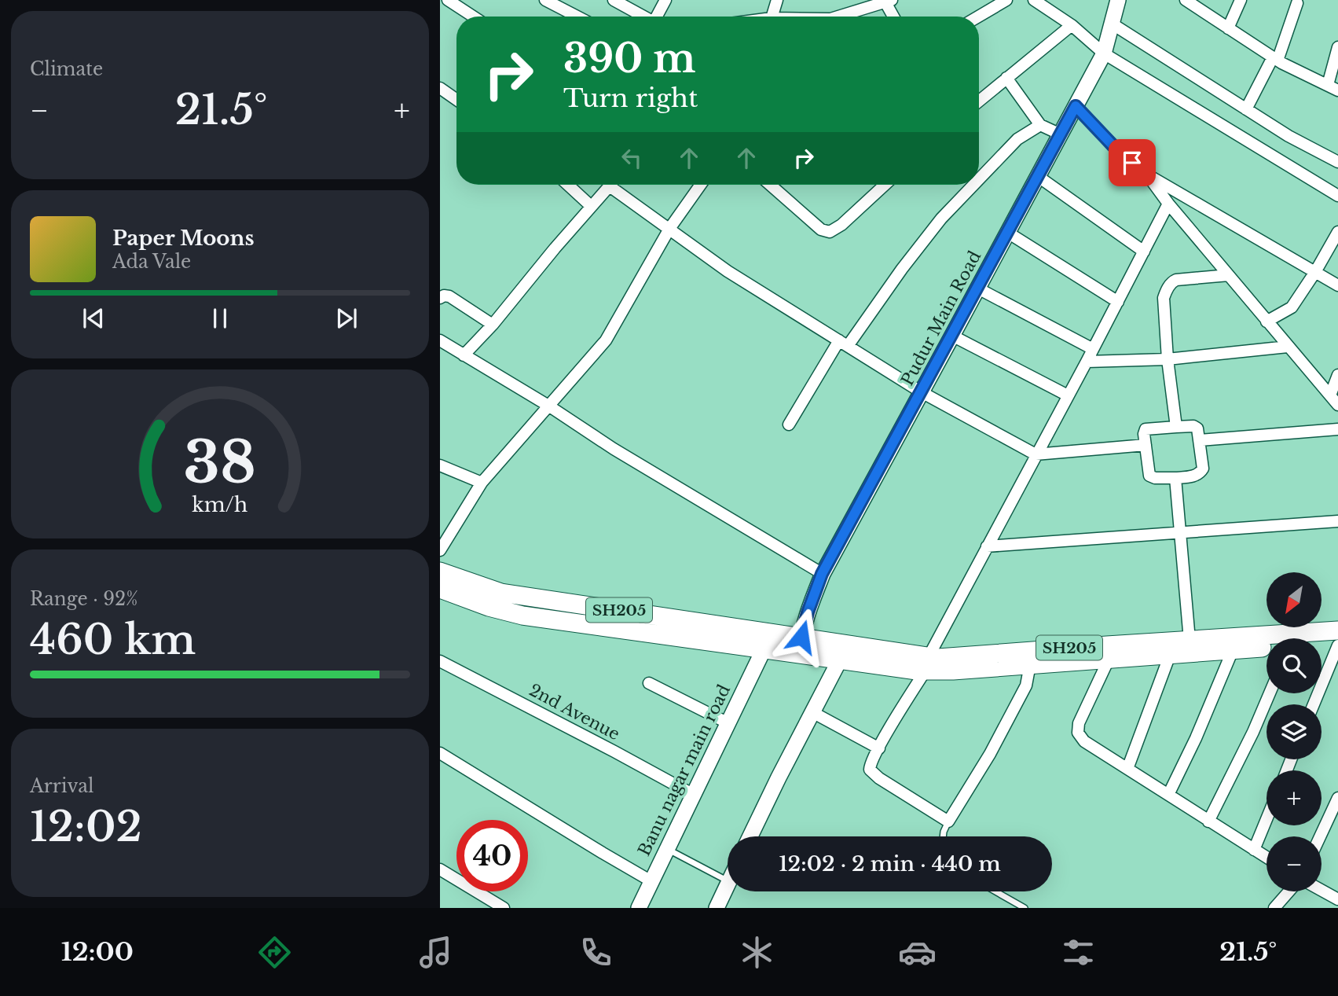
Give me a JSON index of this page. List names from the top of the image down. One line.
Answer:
{"streets":{"main road":["SH205"],"street":["Pudur Main Road","2nd Avenue","Banu nagar main road"]},"crossings":[["Pudur Main Road","SH205"],["2nd Avenue","Banu nagar main road"]],"north":"bottom left","page":{"tile":["Climate",["Range · 92%","460 km"],["Arrival","12:02"]],"turn":["390 m","Turn right"],"heat":["−","21.5°","+"],"song":["Paper Moons","Ada Vale"],"map_buttons":["+","−"],"limit":"40","trip":"12:02 · 2 min · 440 m","tabs":["12:00","21.5°"],"gauge":["38","km/h"]}}
